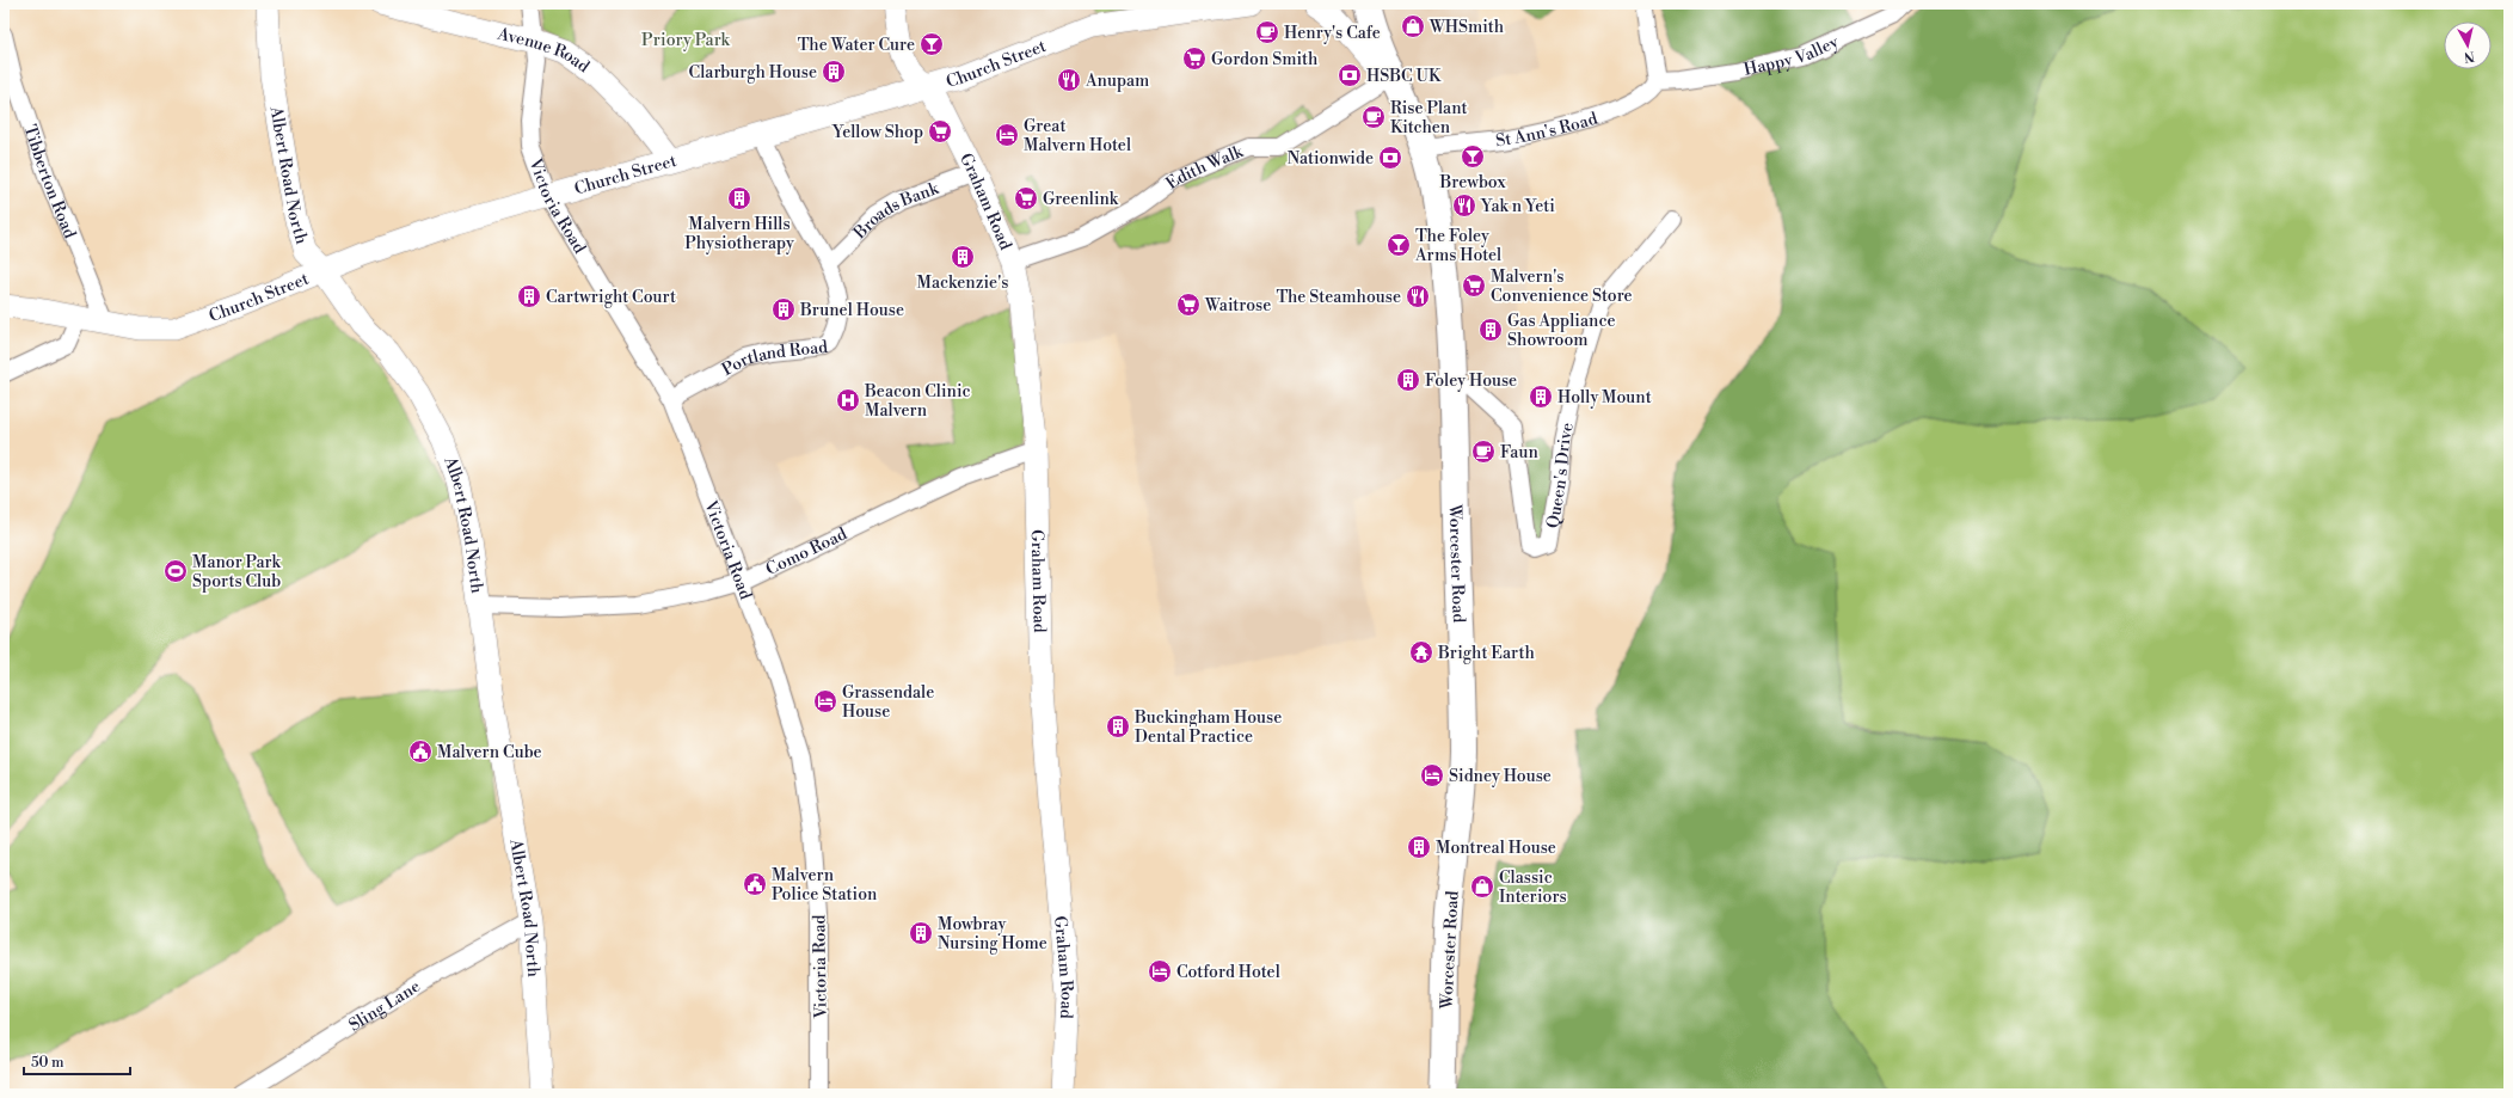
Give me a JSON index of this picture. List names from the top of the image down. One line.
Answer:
{"streets":{"highway":["Worcester Road"],"street":["Avenue Road","Happy Valley","Church Street","St Ann's Road","Edith Walk","Albert Road North","Tibberton Road","Graham Road","Victoria Road","Broads Bank","Portland Road","Queen's Drive","Como Road","Sling Lane"]},"crossings":[["Avenue Road","Church Street"],["Avenue Road","Victoria Road"],["Happy Valley","St Ann's Road"],["Church Street","Albert Road North"],["Church Street","Tibberton Road"],["Church Street","Graham Road"],["Church Street","Victoria Road"],["Church Street","Portland Road"],["St Ann's Road","Worcester Road"],["Edith Walk","Graham Road"],["Edith Walk","Worcester Road"],["Albert Road North","Como Road"],["Albert Road North","Sling Lane"],["Graham Road","Broads Bank"],["Graham Road","Como Road"],["Victoria Road","Portland Road"],["Victoria Road","Como Road"],["Broads Bank","Portland Road"],["Queen's Drive","Worcester Road"]],"parks":["Priory Park"],"places":{"shop":["WHSmith","Classic Interiors"],"cafe":["Henry's Cafe","Rise Plant Kitchen","Faun"],"bar":["The Water Cure","Brewbox","The Foley Arms Hotel"],"supermarket":["Gordon Smith","Yellow Shop","Greenlink","Malvern's Convenience Store","Waitrose"],"building":["Clarburgh House","Malvern Hills Physiotherapy","Mackenzie's","Cartwright Court","Brunel House","Gas Appliance Showroom","Foley House","Holly Mount","Buckingham House Dental Practice","Montreal House","Mowbray Nursing Home"],"bank":["HSBC UK","Nationwide"],"restaurant":["Anupam","Yak n Yeti","The Steamhouse"],"hotel":["Great Malvern Hotel","Grassendale House","Sidney House","Cotford Hotel"],"hospital":["Beacon Clinic Malvern"],"sports":["Manor Park Sports Club"],"temple":["Bright Earth"],"public building":["Malvern Cube","Malvern Police Station"]},"scale_bar":"50 m","north":"bottom"}
